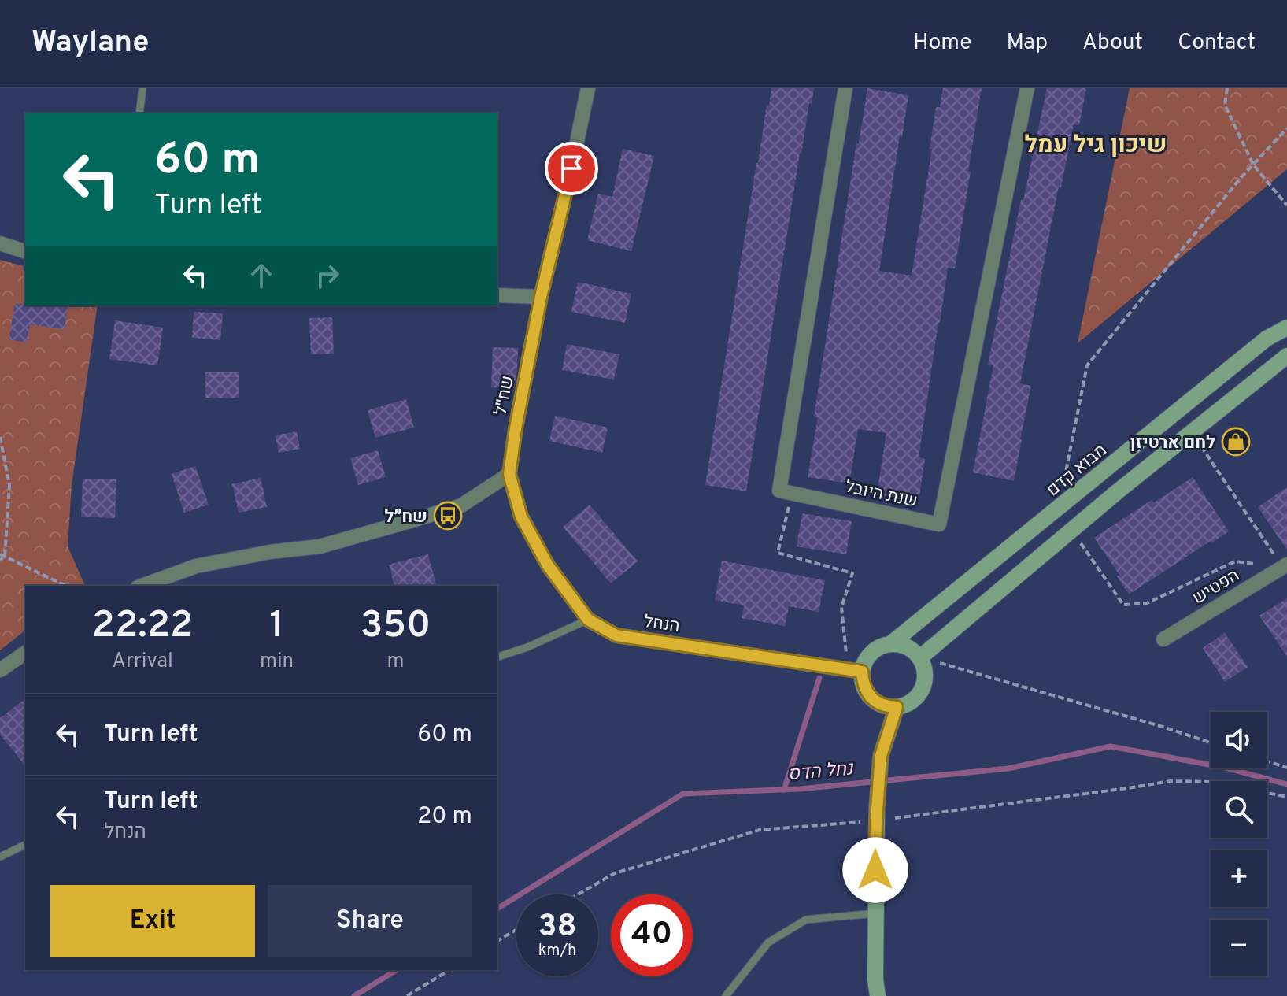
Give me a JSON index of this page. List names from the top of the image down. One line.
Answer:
{"streets":{"street":["שח\"ל","מבוא קדם","שנת היובל","הפטיש","הנחל"]},"crossings":[["שח\"ל","הנחל"],["מבוא קדם","הנחל"]],"districts":["שיכון גיל עמל"],"water":["נחל הדס"],"places":{"shop":["לחם ארטיזן"],"bus stop":["שח״ל"]},"page":{"header":"Waylane","nav":["Home","Map","About","Contact"],"turn":["60 m","Turn left"],"eta":["22:22","Arrival","1","min","350","m"],"list":[{"name":"Turn left","value":"60 m"},{"name":"Turn left","note":"הנחל","value":"20 m"}],"map_buttons":["+","−"],"buttons":["Exit","Share"],"speed":"38 km/h","limit":"40"}}
